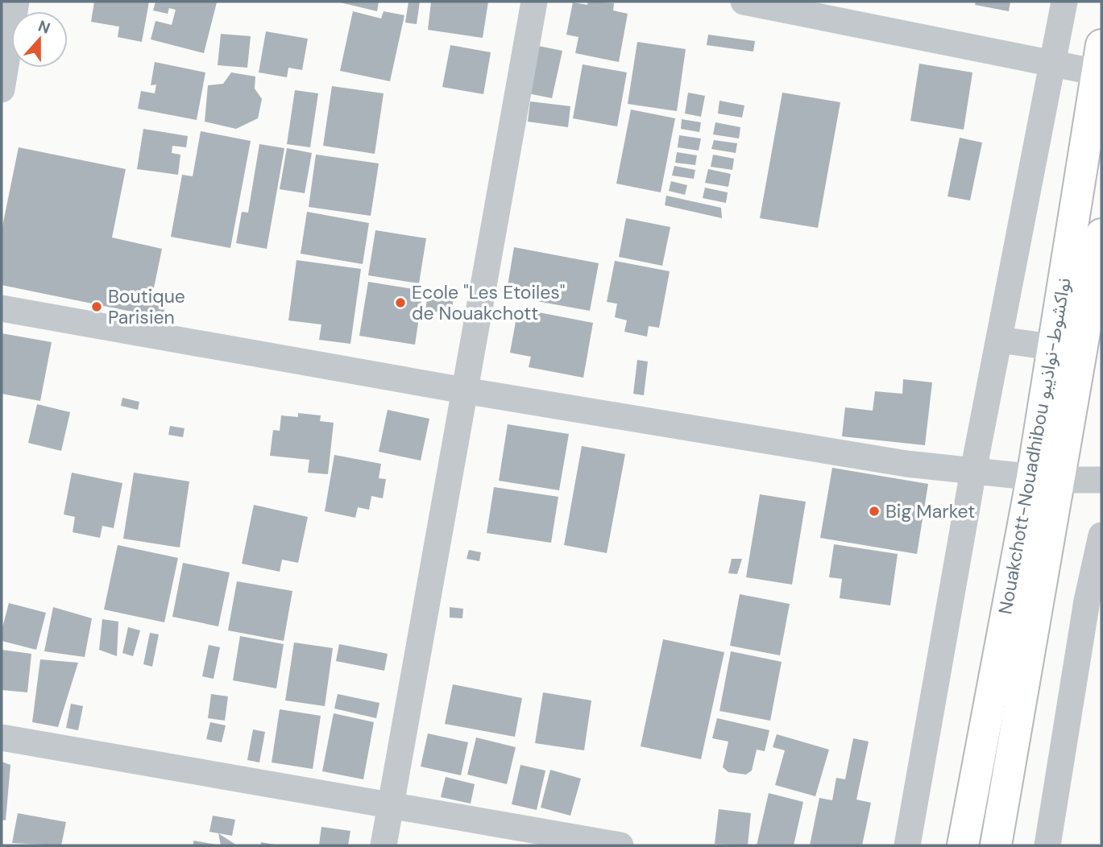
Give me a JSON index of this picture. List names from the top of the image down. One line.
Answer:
{"streets":{"highway":["Nouakchott-Nouadhibou نواكشوط-نواذيبو"]},"places":["Ecole \"Les Etoiles\" de Nouakchott","Boutique Parisien","Big Market"],"north":"top"}
